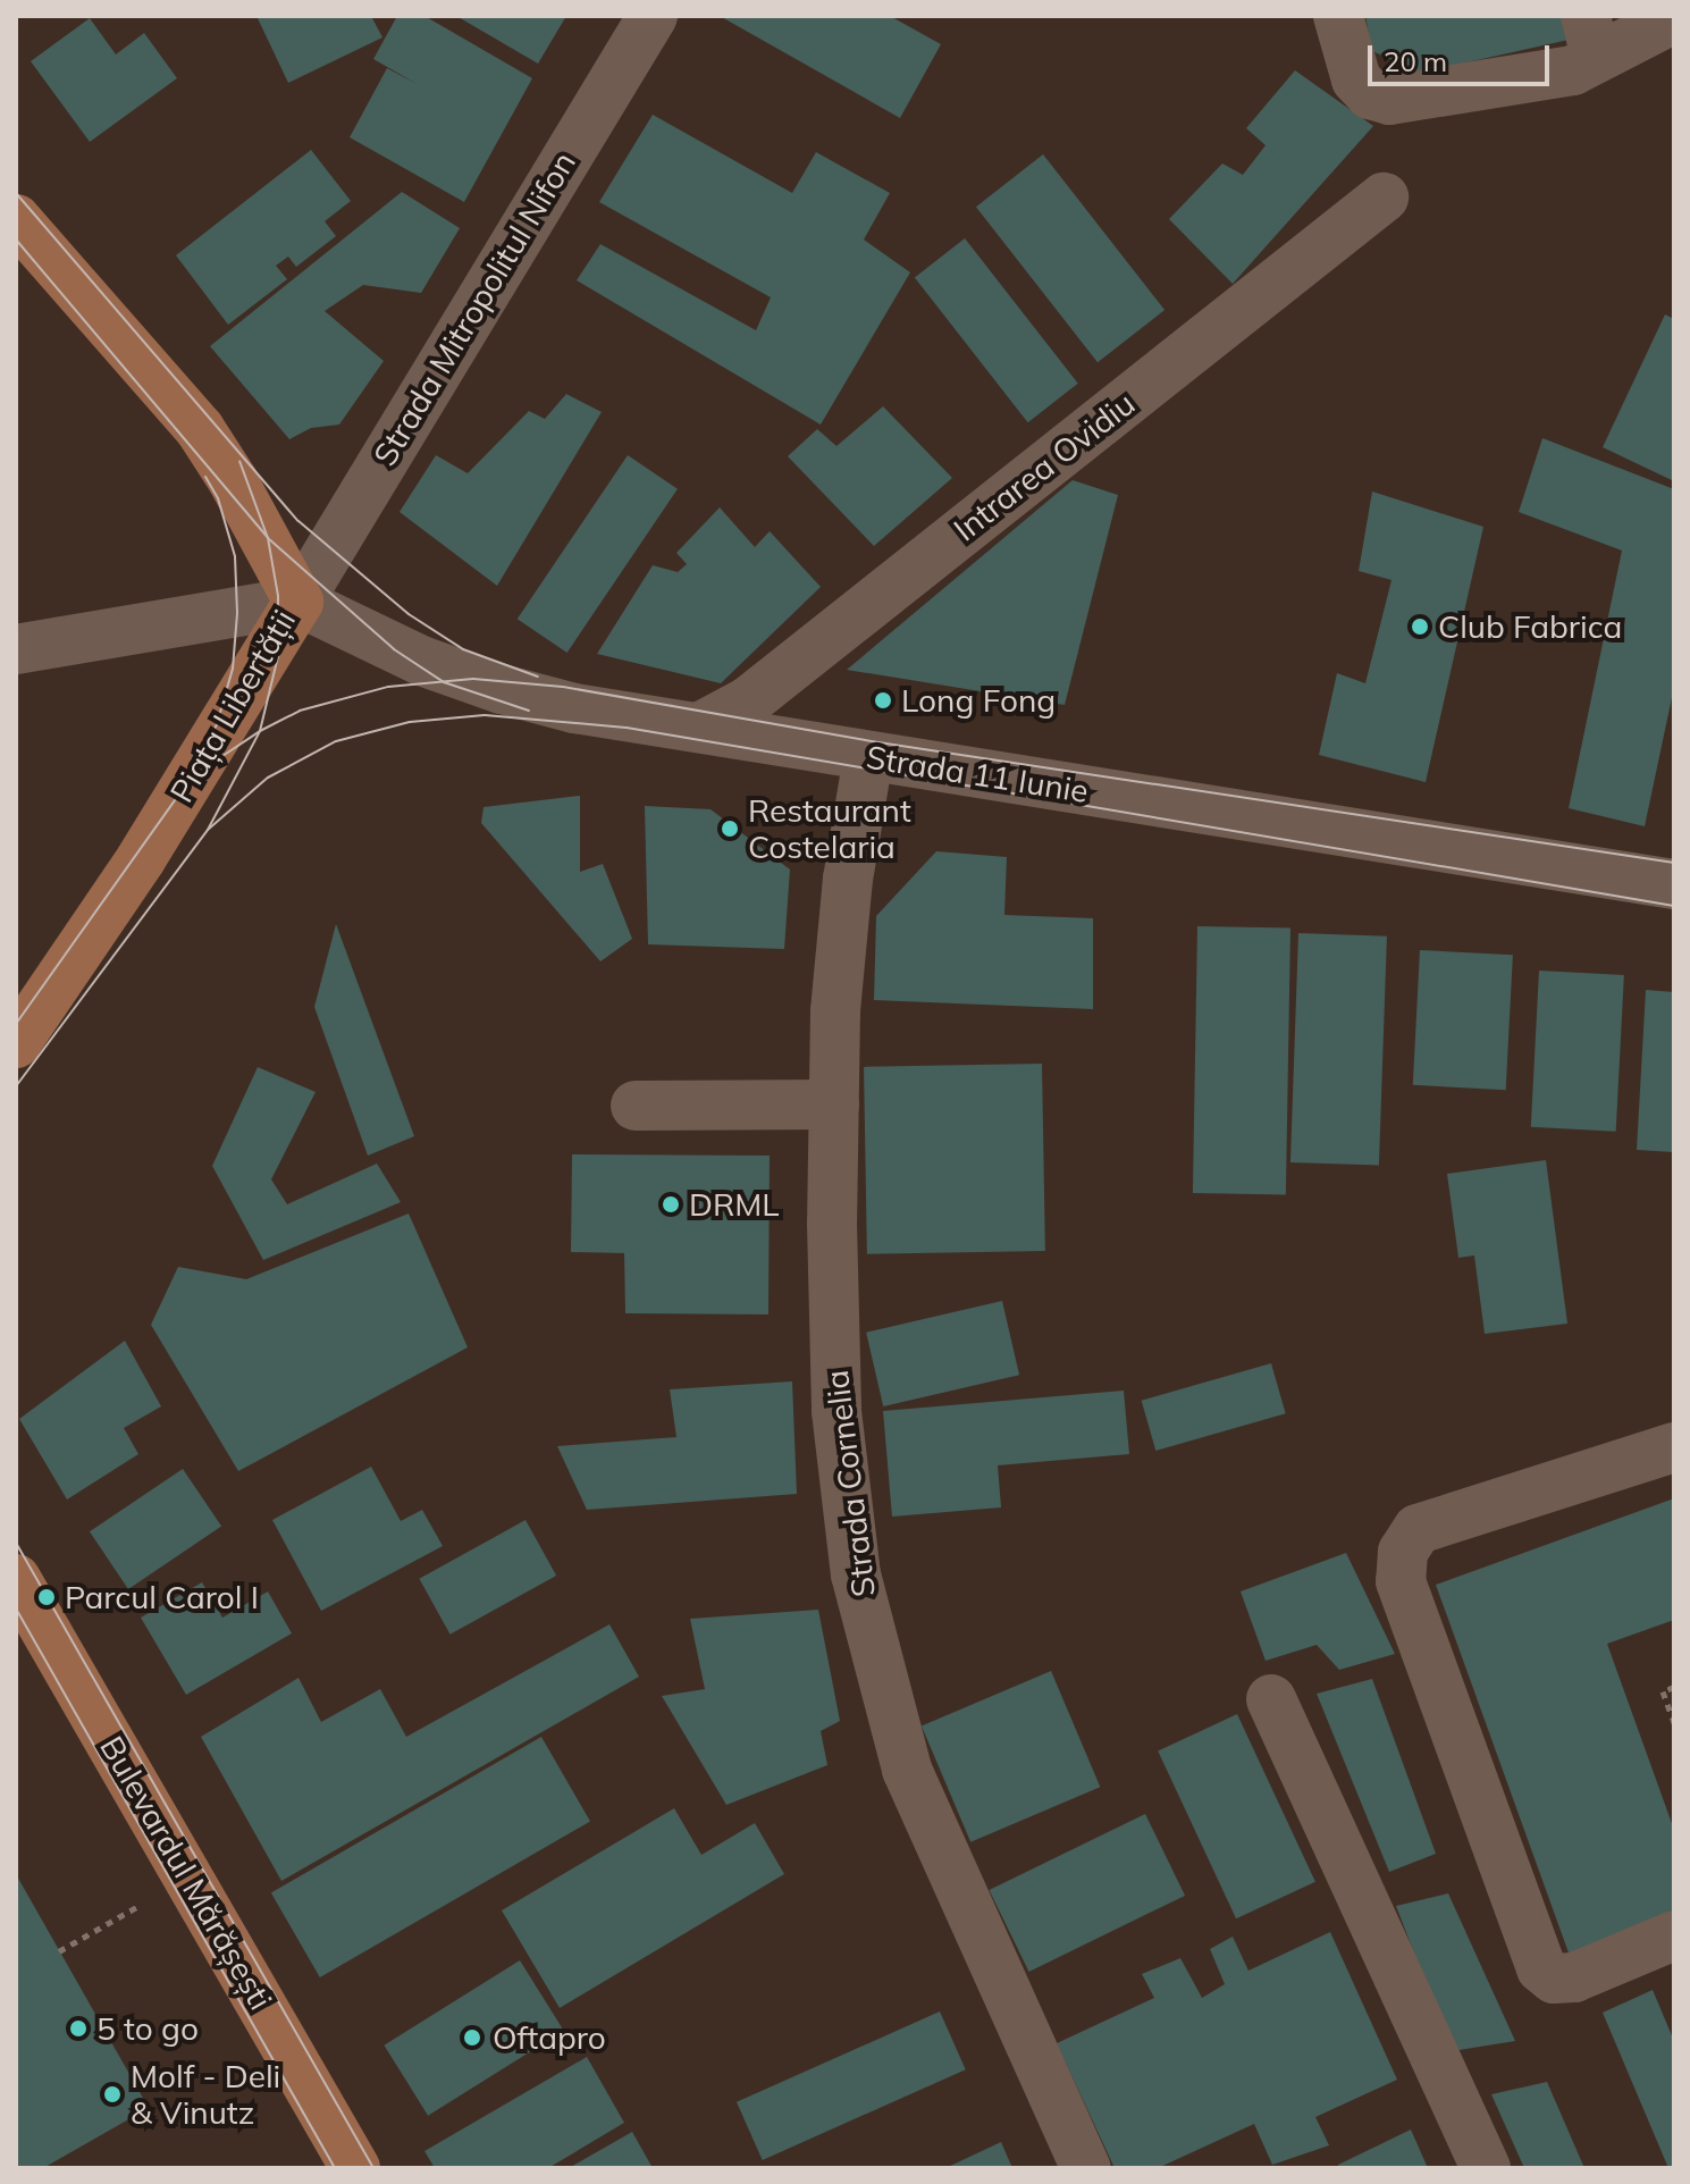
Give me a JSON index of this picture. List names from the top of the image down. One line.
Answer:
{"streets":{"main road":["Piața Libertății","Bulevardul Mărășești"],"street":["Strada Mitropolitul Nifon","Intrarea Ovidiu","Strada 11 Iunie","Strada Cornelia"]},"crossings":[["Strada Mitropolitul Nifon","Piața Libertății"],["Strada Mitropolitul Nifon","Strada 11 Iunie"],["Intrarea Ovidiu","Strada 11 Iunie"],["Piața Libertății","Strada 11 Iunie"],["Strada 11 Iunie","Strada Cornelia"]],"places":["Club Fabrica","Long Fong","Restaurant Costelaria","DRML","Parcul Carol I","5 to go","Oftapro","Molf - Deli & Vinutz"],"scale_bar":"20 m"}
